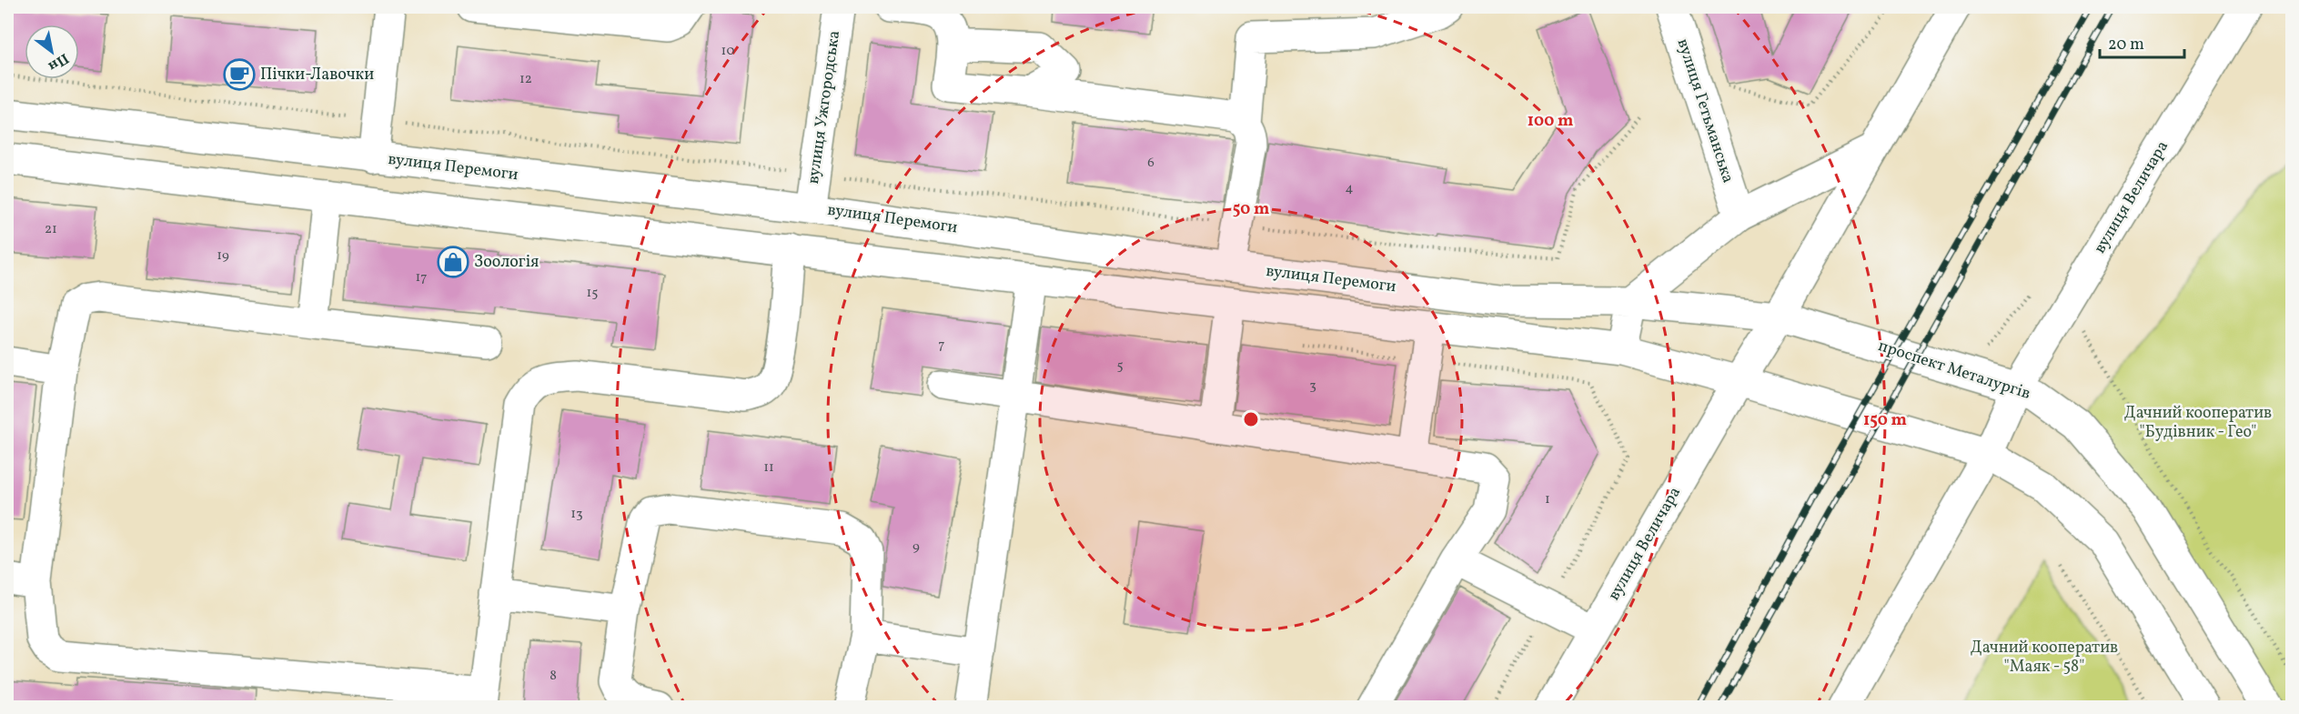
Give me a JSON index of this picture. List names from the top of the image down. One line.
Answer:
{"streets":{"main road":["вулиця Ужгородська","вулиця Гетьманська","вулиця Перемоги","вулиця Величара","проспект Металургів"]},"crossings":[["вулиця Ужгородська","вулиця Перемоги"],["вулиця Перемоги","вулиця Величара"],["вулиця Перемоги","проспект Металургів"],["вулиця Величара","проспект Металургів"]],"parks":["Дачний кооператив \"Будівник - Гео\"","Дачний кооператив \"Маяк - 58\""],"places":{"cafe":["Пічки-Лавочки"],"shop":["Зоологія"]},"house_numbers":["10","12","6","4","21","19","17","15","7","5","3","11","1","13","9","8"],"scale_bar":"20 m","north":"bottom right","rings":["100 m","50 m","150 m"]}
